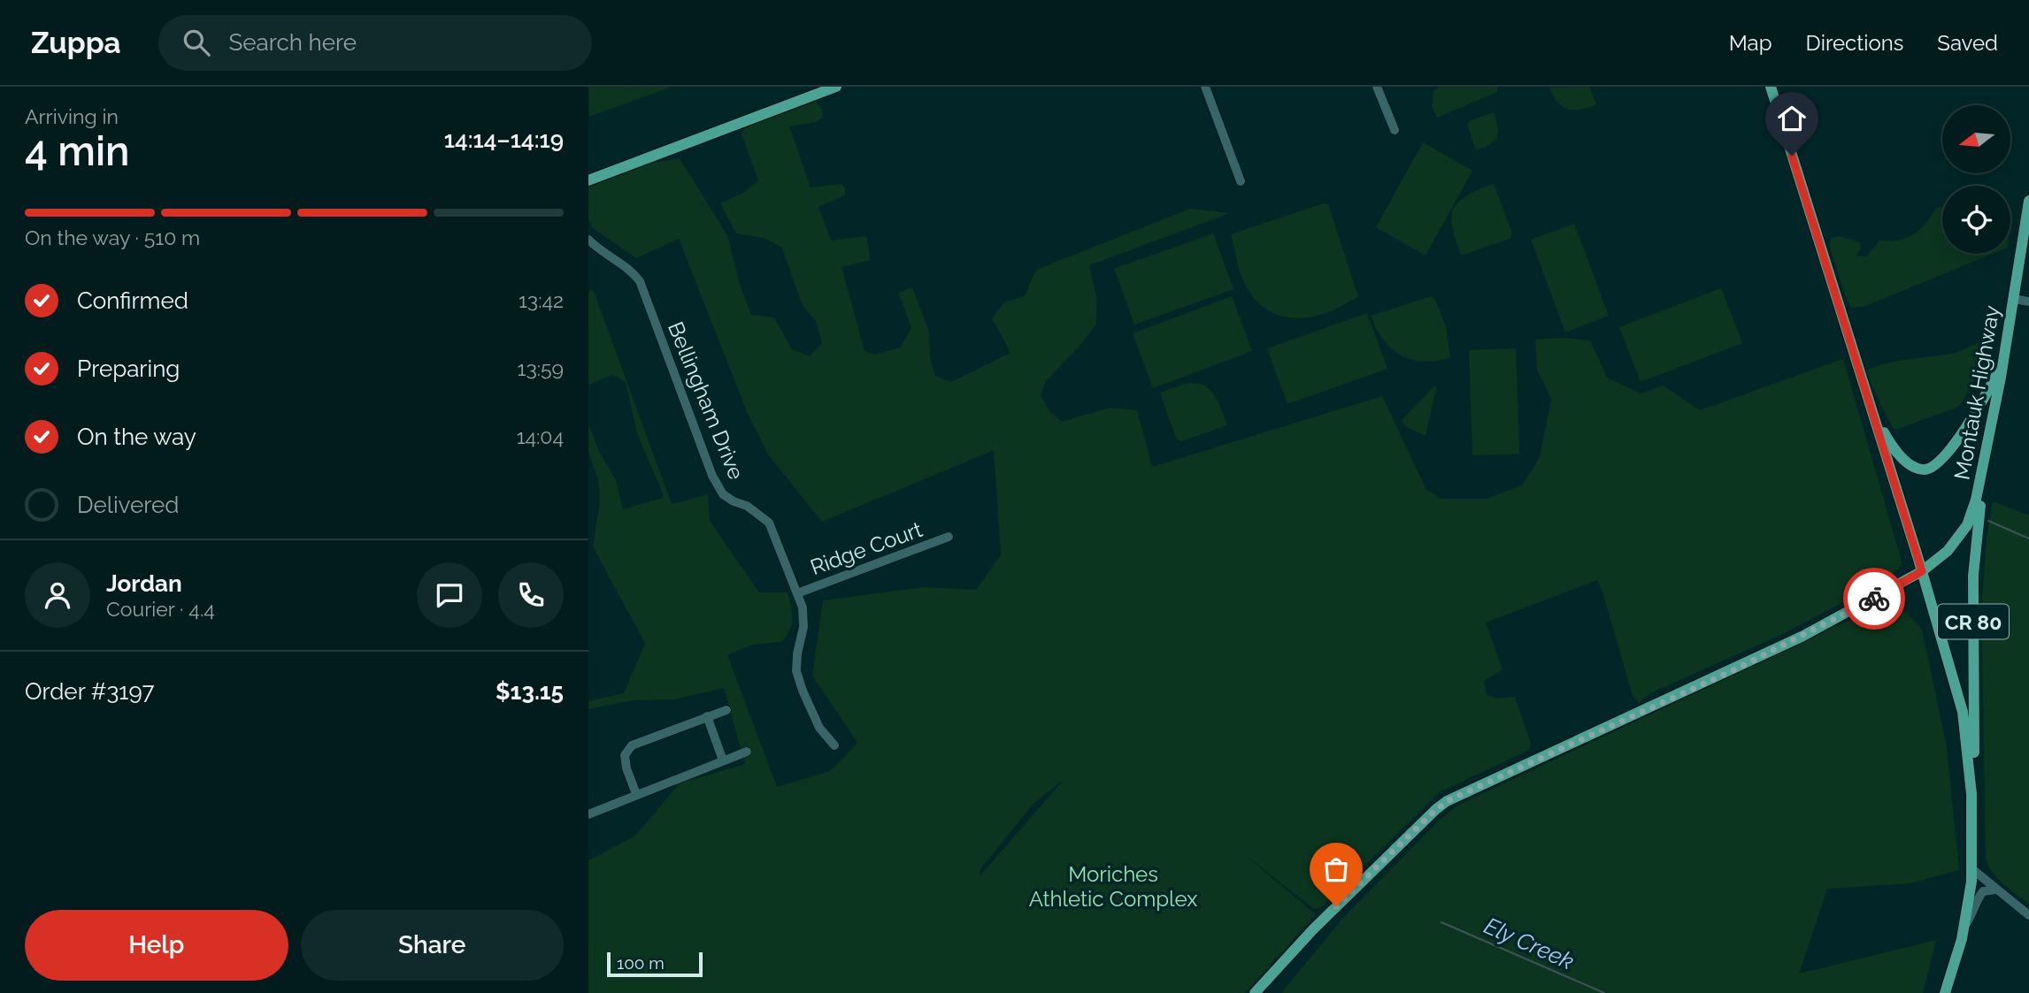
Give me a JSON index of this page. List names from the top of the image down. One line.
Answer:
{"streets":{"main road":["Montauk Highway","CR 80"],"street":["Bellingham Drive","Ridge Court"]},"crossings":[["Montauk Highway","CR 80"],["Bellingham Drive","Ridge Court"]],"water":["Ely Creek"],"parks":["Moriches Athletic Complex"],"scale_bar":"100 m","north":"left","page":{"header":"Zuppa","search":"Search here","nav":["Map","Directions","Saved"],"heading":["4 min","Arriving in","14:14–14:19"],"panel":["Jordan","Courier · 4.4","Order #3197","$13.15"],"bar":"On the way · 510 m","list":[["Confirmed","13:42"],["Preparing","13:59"],["On the way","14:04"],"Delivered"],"buttons":["Help","Share"],"scale":"100 m"}}
